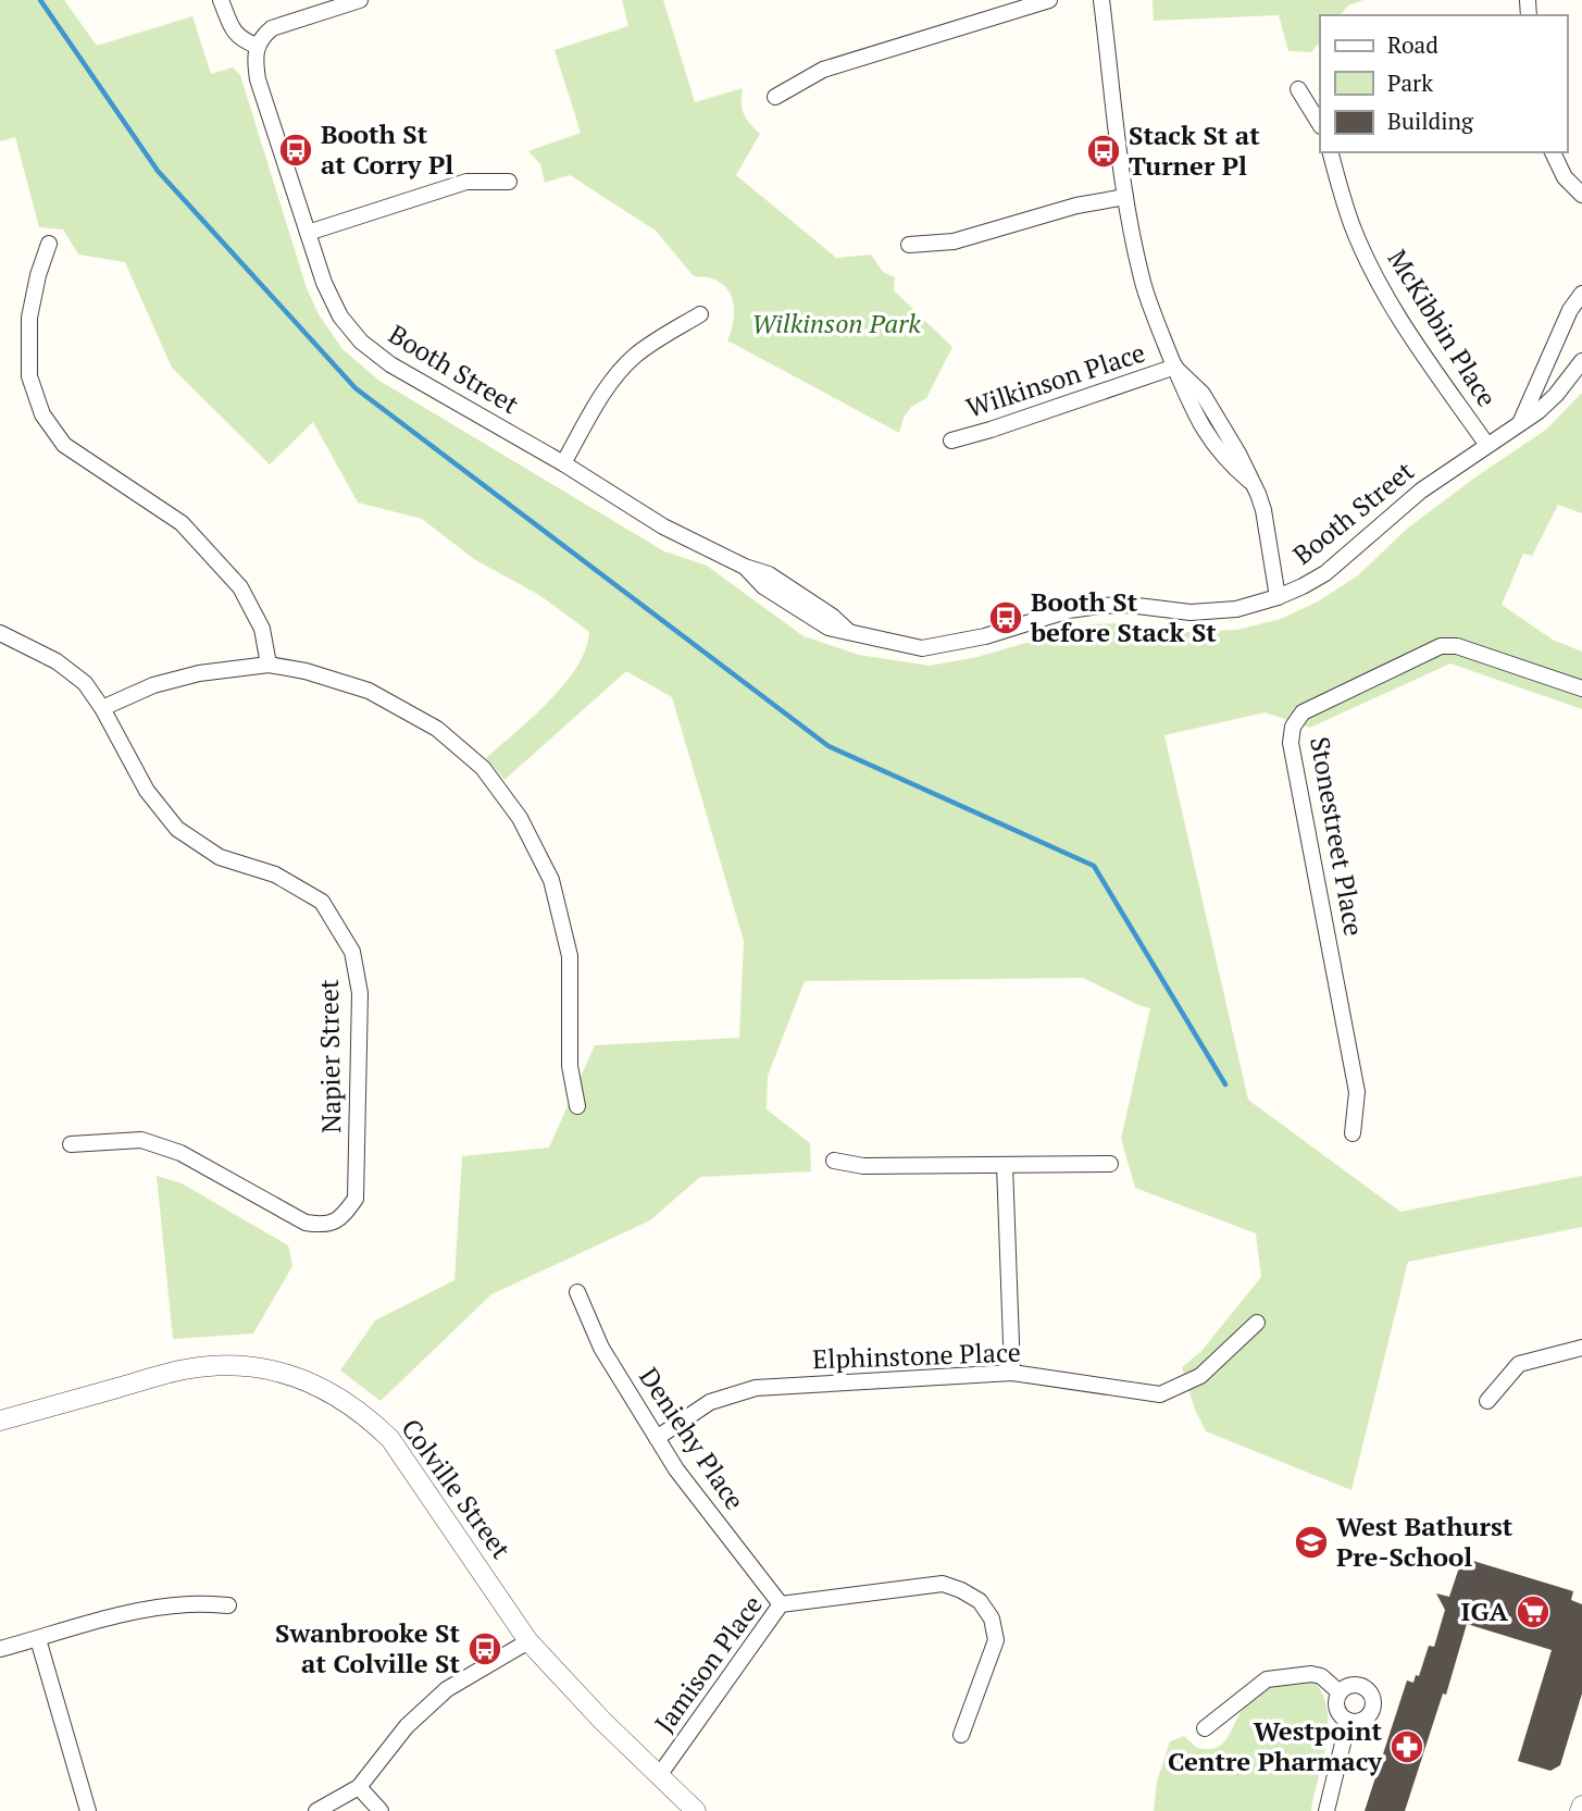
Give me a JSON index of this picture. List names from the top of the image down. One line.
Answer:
{"streets":{"street":["McKibbin Place","Booth Street","Wilkinson Place","Stonestreet Place","Napier Street","Elphinstone Place","Deniehy Place","Colville Street","Jamison Place"]},"crossings":[["McKibbin Place","Booth Street"],["Elphinstone Place","Deniehy Place"],["Deniehy Place","Jamison Place"],["Colville Street","Jamison Place"]],"parks":["Wilkinson Park"],"places":{"bus stop":["Booth St at Corry Pl","Stack St at Turner Pl","Booth St before Stack St","Swanbrooke St at Colville St"],"school or university":["West Bathurst Pre-School"],"supermarket":["IGA"],"pharmacy":["Westpoint Centre Pharmacy"]},"legend":["Road","Park","Building"]}
